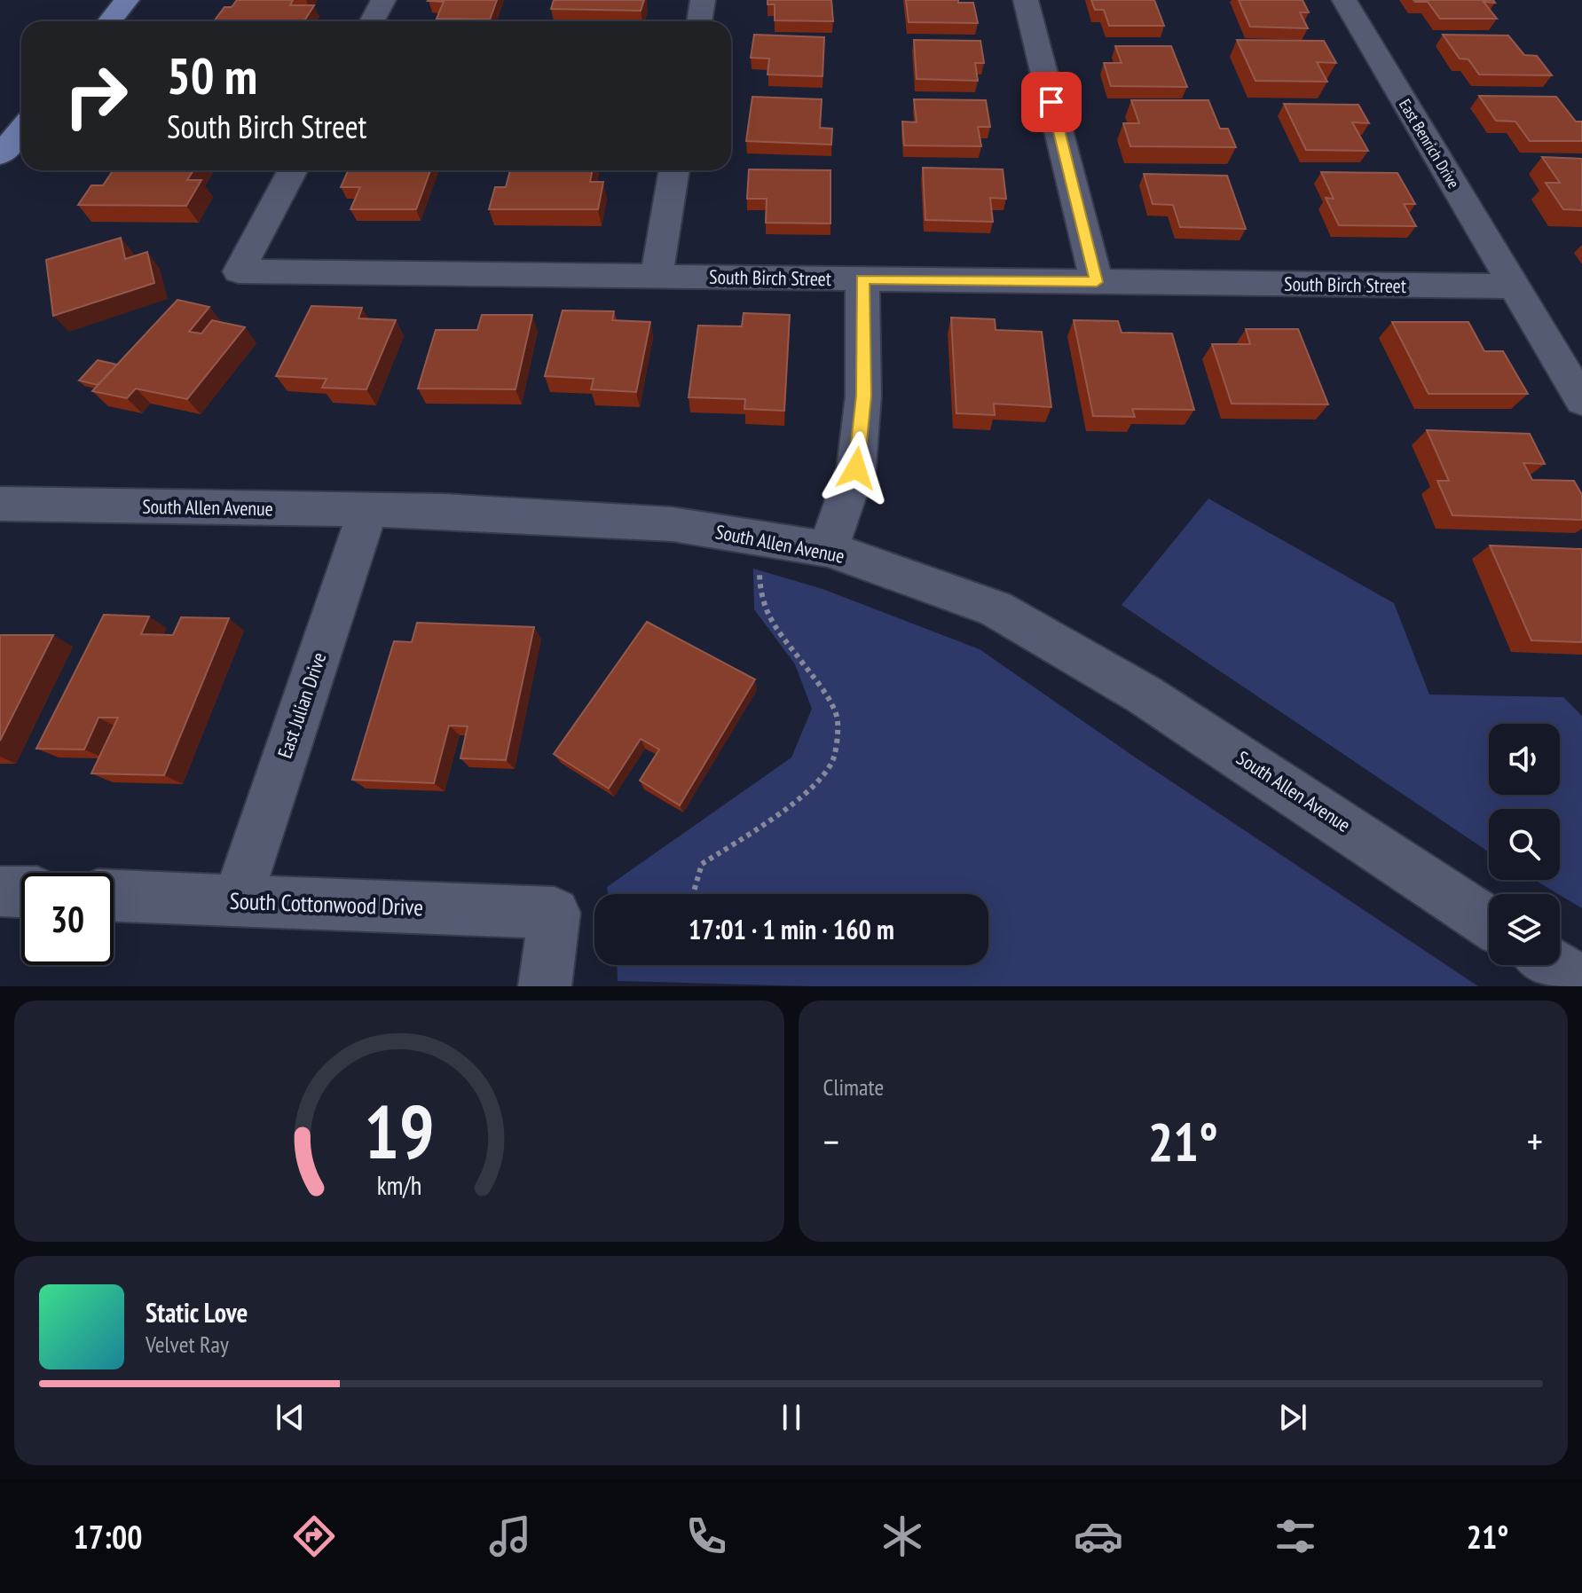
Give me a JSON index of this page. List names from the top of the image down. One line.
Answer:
{"streets":{"street":["East Benrich Drive","South Birch Street","South Allen Avenue","East Julian Drive","South Cottonwood Drive"]},"crossings":[["East Benrich Drive","South Birch Street"],["South Allen Avenue","East Julian Drive"],["East Julian Drive","South Cottonwood Drive"]],"page":{"turn":["50 m","South Birch Street"],"limit":"30","trip":"17:01 · 1 min · 160 m","tile":"Climate","heat":["−","21°","+"],"song":["Static Love","Velvet Ray"],"tabs":["17:00","21°"],"gauge":["19","km/h"]}}
